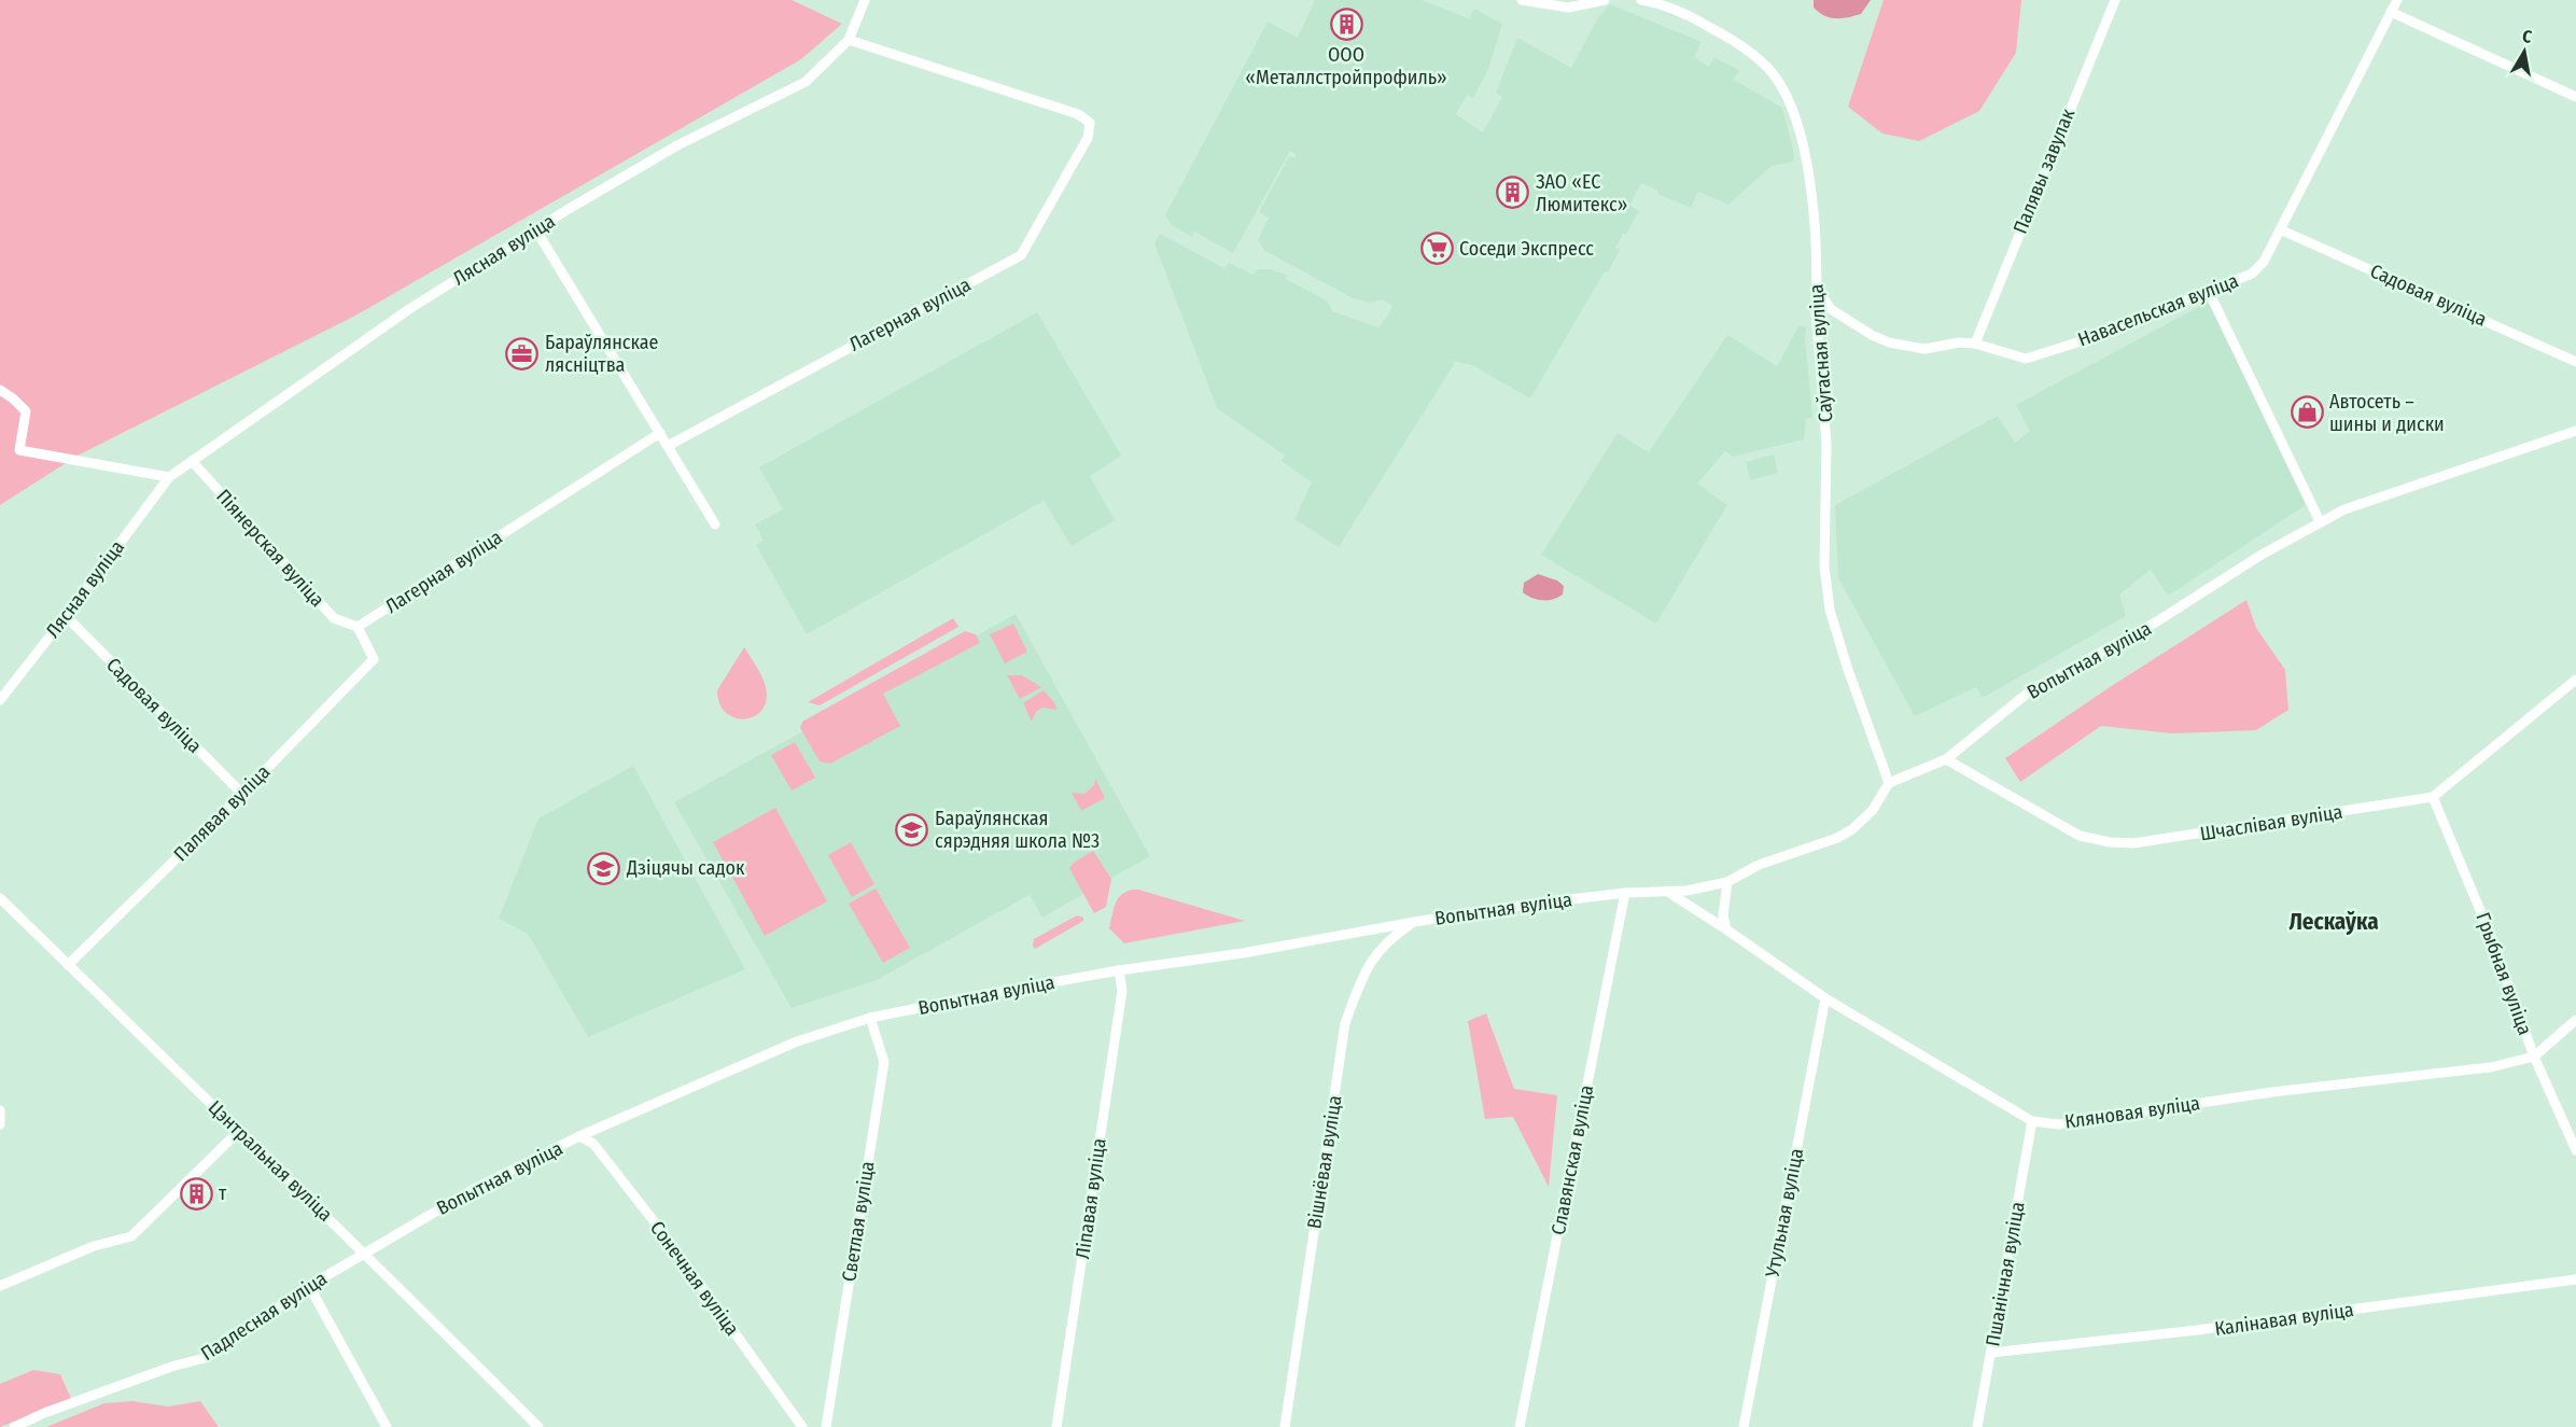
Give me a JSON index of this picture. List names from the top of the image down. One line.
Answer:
{"streets":{"street":["Палявы завулак","Лясная вуліца","Садовая вуліца","Навасельская вуліца","Лагерная вуліца","Саўгасная вуліца","Піянерская вуліца","Вопытная вуліца","Палявая вуліца","Шчаслівая вуліца","Грыбная вуліца","Кляновая вуліца","Славянская вуліца","Цэнтральная вуліца","Вішнёвая вуліца","Ліпавая вуліца","Утульная вуліца","Светлая вуліца","Пшанічная вуліца","Сонечная вуліца","Падлесная вуліца","Калінавая вуліца"]},"crossings":[["Палявы завулак","Навасельская вуліца"],["Лясная вуліца","Садовая вуліца"],["Лясная вуліца","Лагерная вуліца"],["Лясная вуліца","Піянерская вуліца"],["Садовая вуліца","Навасельская вуліца"],["Садовая вуліца","Палявая вуліца"],["Навасельская вуліца","Саўгасная вуліца"],["Лагерная вуліца","Піянерская вуліца"],["Лагерная вуліца","Палявая вуліца"],["Саўгасная вуліца","Вопытная вуліца"],["Піянерская вуліца","Палявая вуліца"],["Вопытная вуліца","Шчаслівая вуліца"],["Вопытная вуліца","Кляновая вуліца"],["Вопытная вуліца","Славянская вуліца"],["Вопытная вуліца","Цэнтральная вуліца"],["Вопытная вуліца","Вішнёвая вуліца"],["Вопытная вуліца","Ліпавая вуліца"],["Вопытная вуліца","Светлая вуліца"],["Вопытная вуліца","Сонечная вуліца"],["Вопытная вуліца","Падлесная вуліца"],["Палявая вуліца","Цэнтральная вуліца"],["Шчаслівая вуліца","Грыбная вуліца"],["Грыбная вуліца","Кляновая вуліца"],["Кляновая вуліца","Утульная вуліца"],["Кляновая вуліца","Пшанічная вуліца"],["Цэнтральная вуліца","Падлесная вуліца"],["Пшанічная вуліца","Калінавая вуліца"]],"districts":["Лескаўка"],"places":{"building":["ООО «Металлстройпрофиль»","ЗАО «ЕС Люмитекс»","т"],"supermarket":["Соседи Экспресс"],"office":["Бараўлянскае лясніцтва"],"shop":["Автосеть – шины и диски"],"school or university":["Бараўлянская сярэдняя школа №3","Дзіцячы садок"]},"north":"top"}
